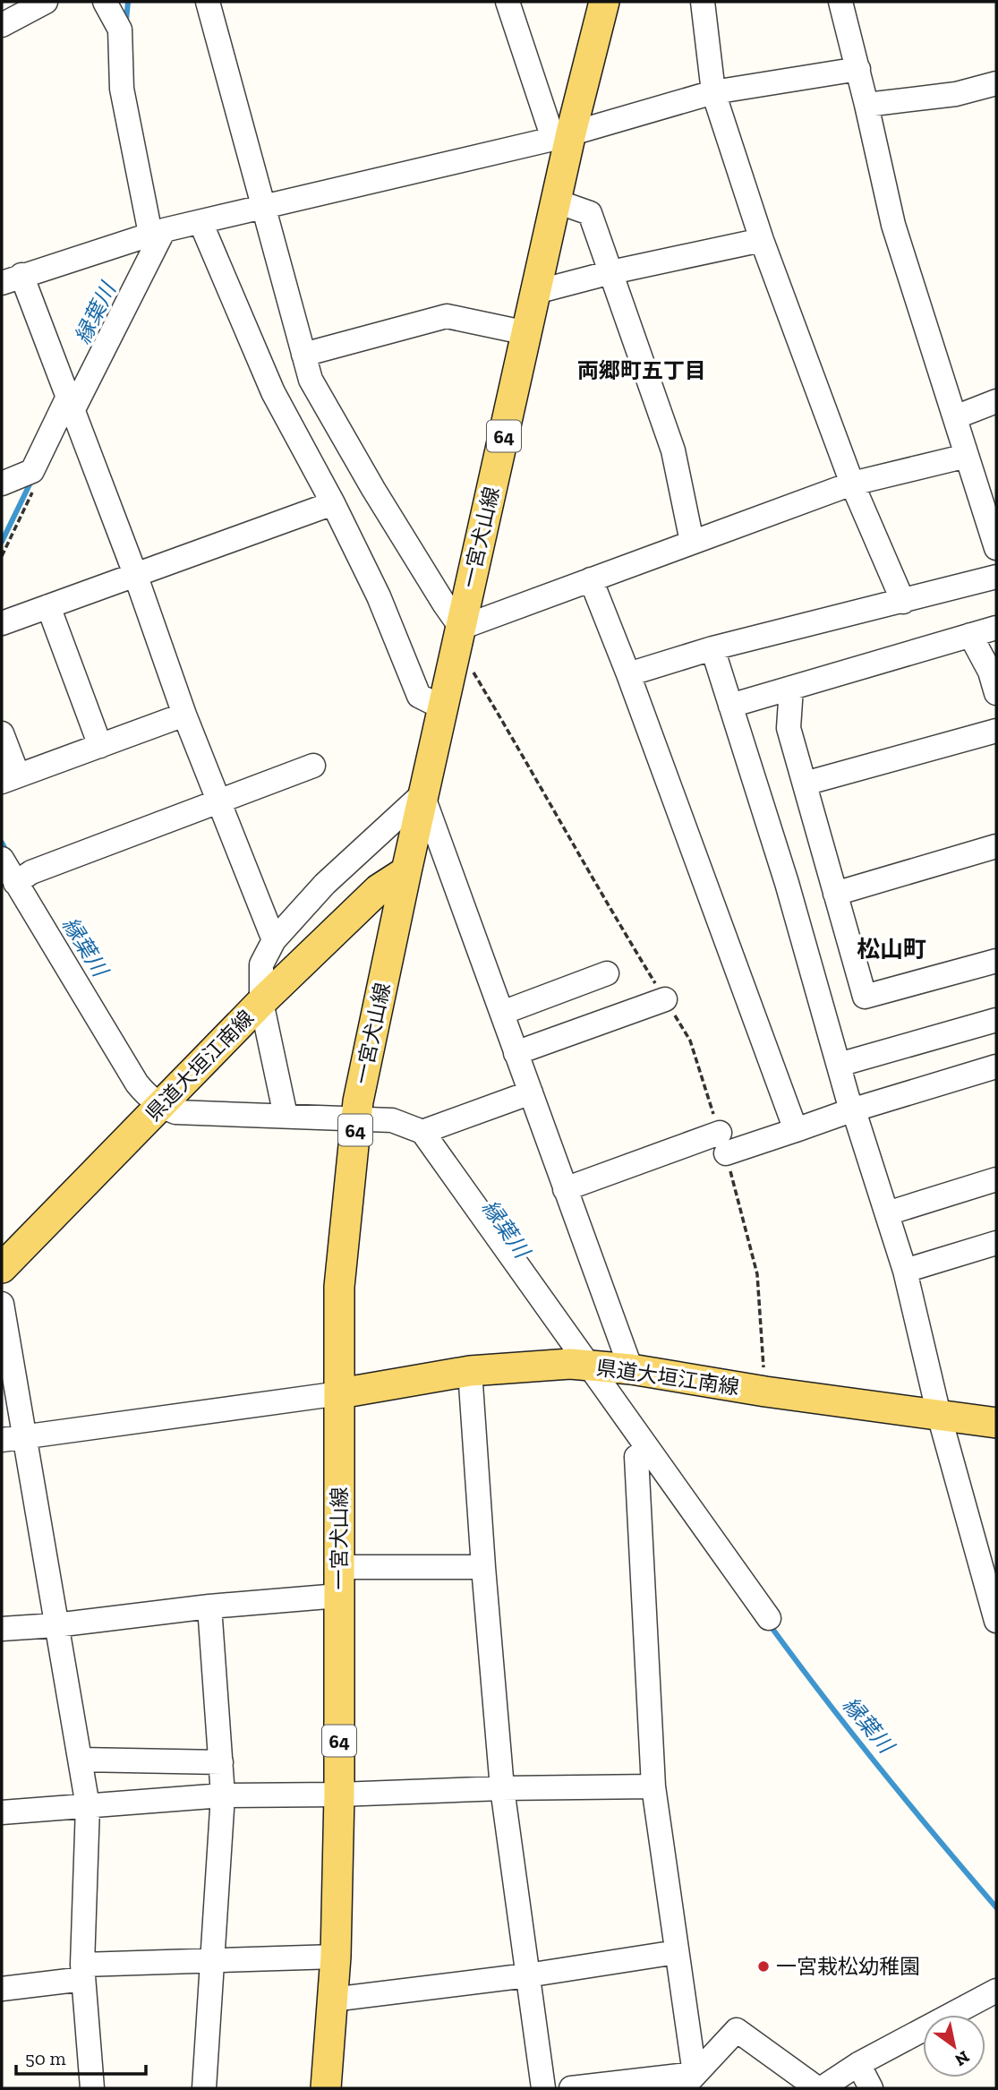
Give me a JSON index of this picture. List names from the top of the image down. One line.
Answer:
{"streets":{"main road":["64","一宮犬山線","県道大垣江南線"]},"crossings":[["一宮犬山線","県道大垣江南線"]],"districts":["両郷町五丁目","松山町"],"water":["縁葉川"],"places":["一宮栽松幼稚園"],"scale_bar":"50 m","north":"bottom right"}
